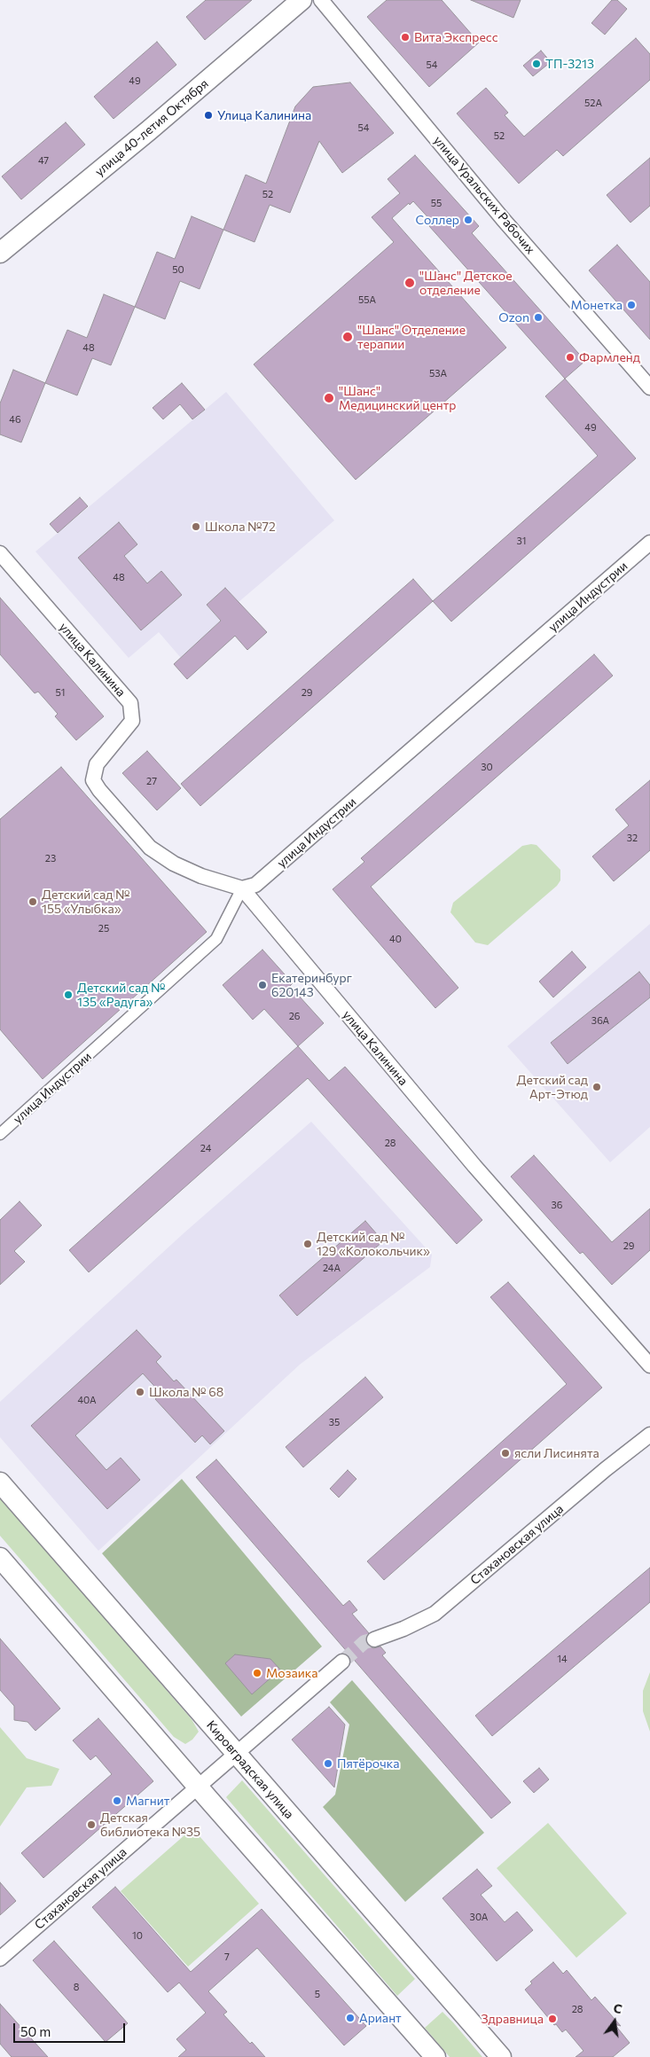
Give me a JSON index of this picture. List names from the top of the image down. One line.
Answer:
{"streets":{"main road":["улица 40-летия Октября","Кировградская улица"],"street":["улица Уральских Рабочих","улица Индустрии","улица Калинина","Стахановская улица"]},"crossings":[["улица Индустрии","улица Калинина"],["Стахановская улица","Кировградская улица"]],"places":["Вита Экспресс","ТП-3213","Улица Калинина","Соллер","\"Шанс\" Детское отделение","Монетка","Ozon","\"Шанс\" Отделение терапии","Фармленд","\"Шанс\" Медицинский центр","Школа №72","Детский сад № 155 «Улыбка»","Екатеринбург 620143","Детский сад № 135 «Радуга»","Детский сад Арт-Этюд","Детский сад № 129 «Колокольчик»","Школа № 68","ясли Лисинята","Мозаика","Пятёрочка","Магнит","Детская библиотека №35","Ариант","Здравница"],"house_numbers":["54","49","52А","54","52","47","52","55","50","55А","48","53А","46","49","31","48","51","29","30","27","32","23","25","40","26","36А","28","24","36","29","24А","40А","35","14","30А","10","7","8","5","28"],"scale_bar":"50 m","north":"top"}
